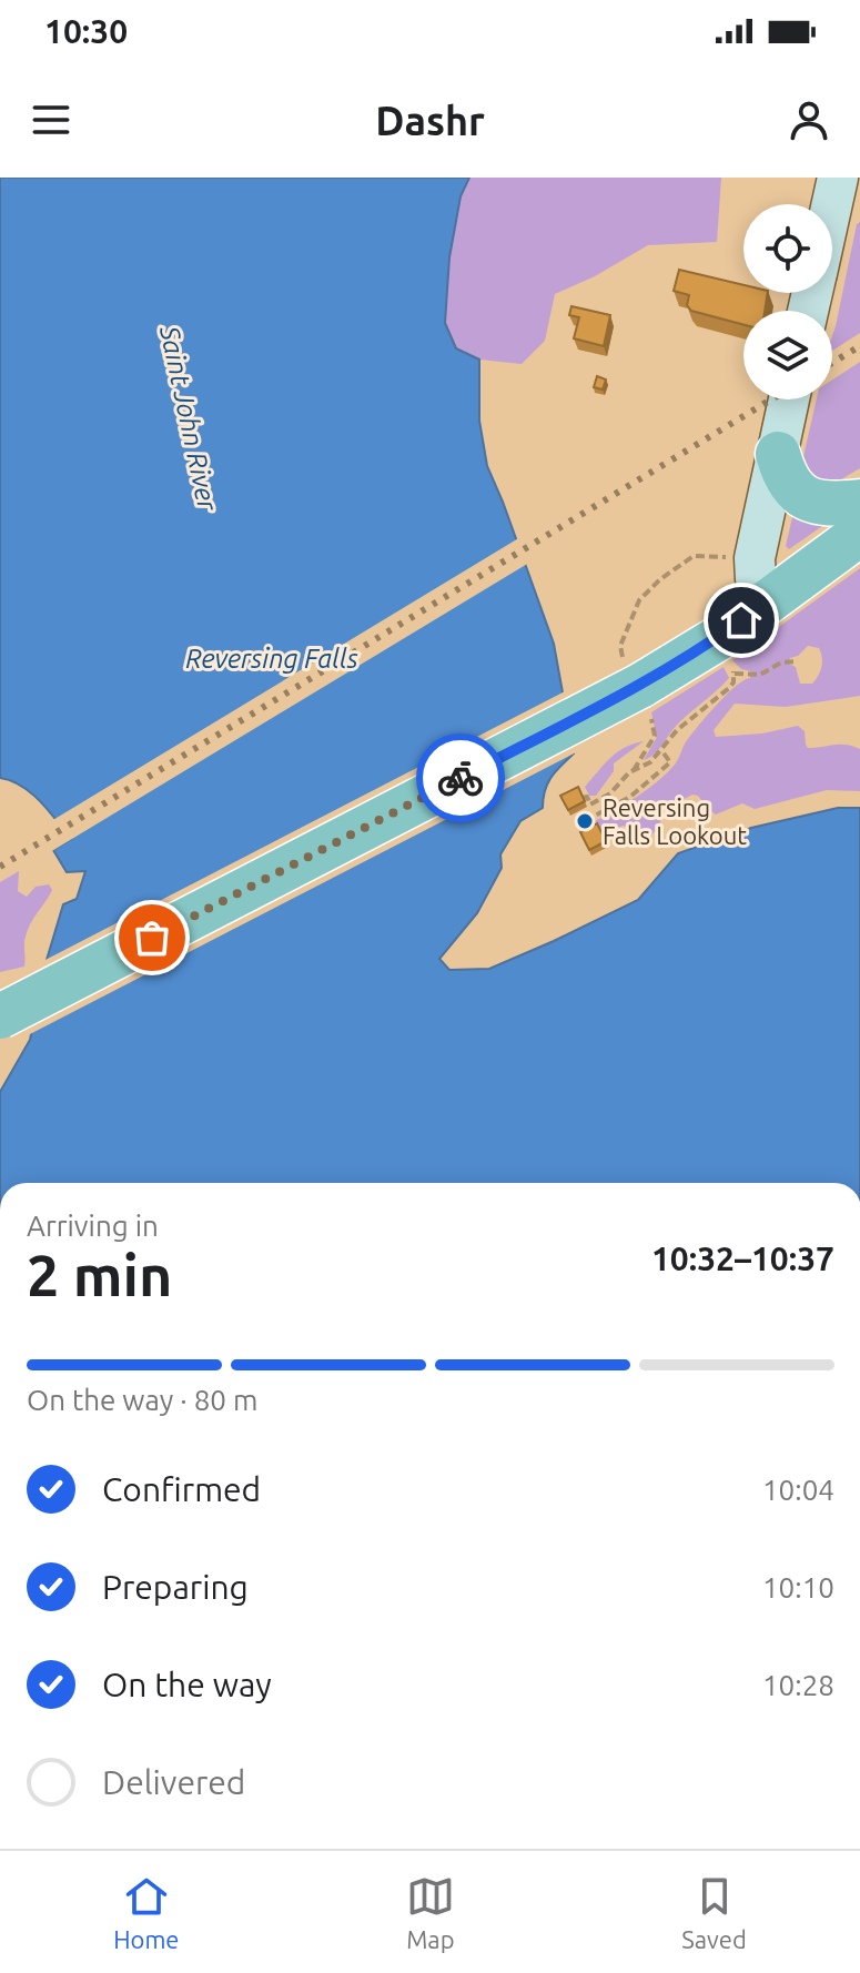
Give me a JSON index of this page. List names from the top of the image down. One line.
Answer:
{"water":["Saint John River","Reversing Falls"],"places":["Reversing Falls Lookout"],"page":{"status":"10:30","header":"Dashr","heading":["2 min","Arriving in","10:32–10:37"],"bar":"On the way · 80 m","list":[["Confirmed","10:04"],["Preparing","10:10"],["On the way","10:28"],"Delivered"],"tabs":["Home","Map","Saved"]}}
